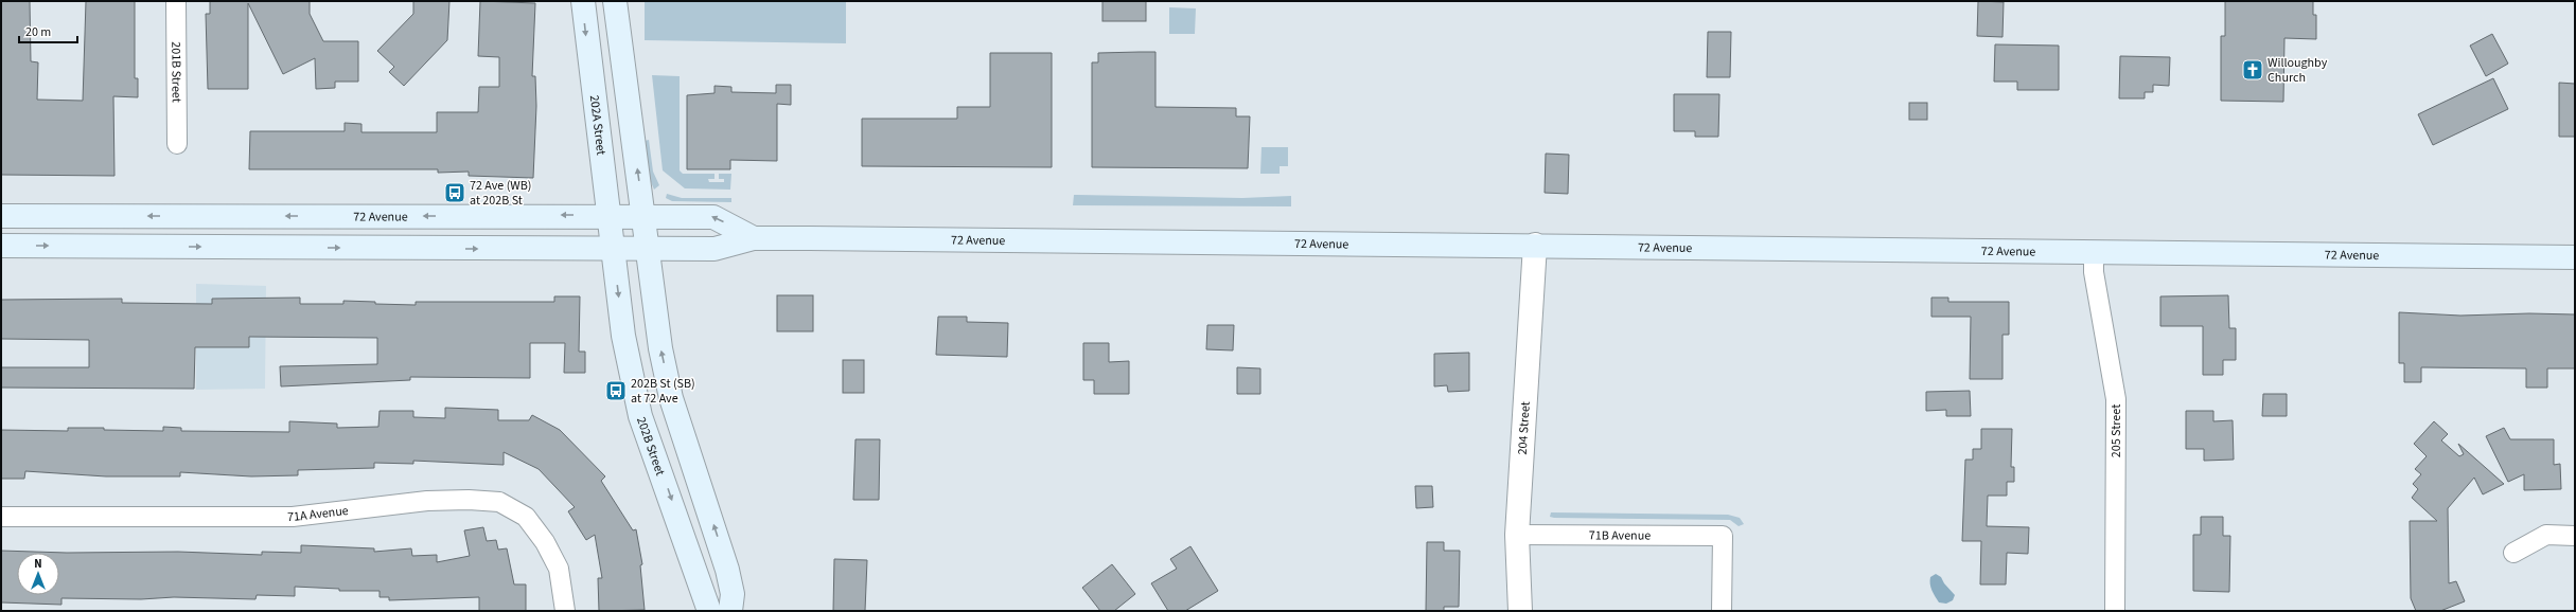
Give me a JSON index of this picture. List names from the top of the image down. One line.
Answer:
{"streets":{"main road":["202A Street","72 Avenue","202B Street"],"street":["201B Street","204 Street","205 Street","71A Avenue","71B Avenue"]},"crossings":[["202A Street","72 Avenue"],["202A Street","202B Street"],["72 Avenue","204 Street"],["72 Avenue","205 Street"],["72 Avenue","202B Street"],["204 Street","71B Avenue"]],"places":{"church":["Willoughby Church"],"bus stop":["72 Ave (WB) at 202B St","202B St (SB) at 72 Ave"]},"scale_bar":"20 m","north":"top"}
